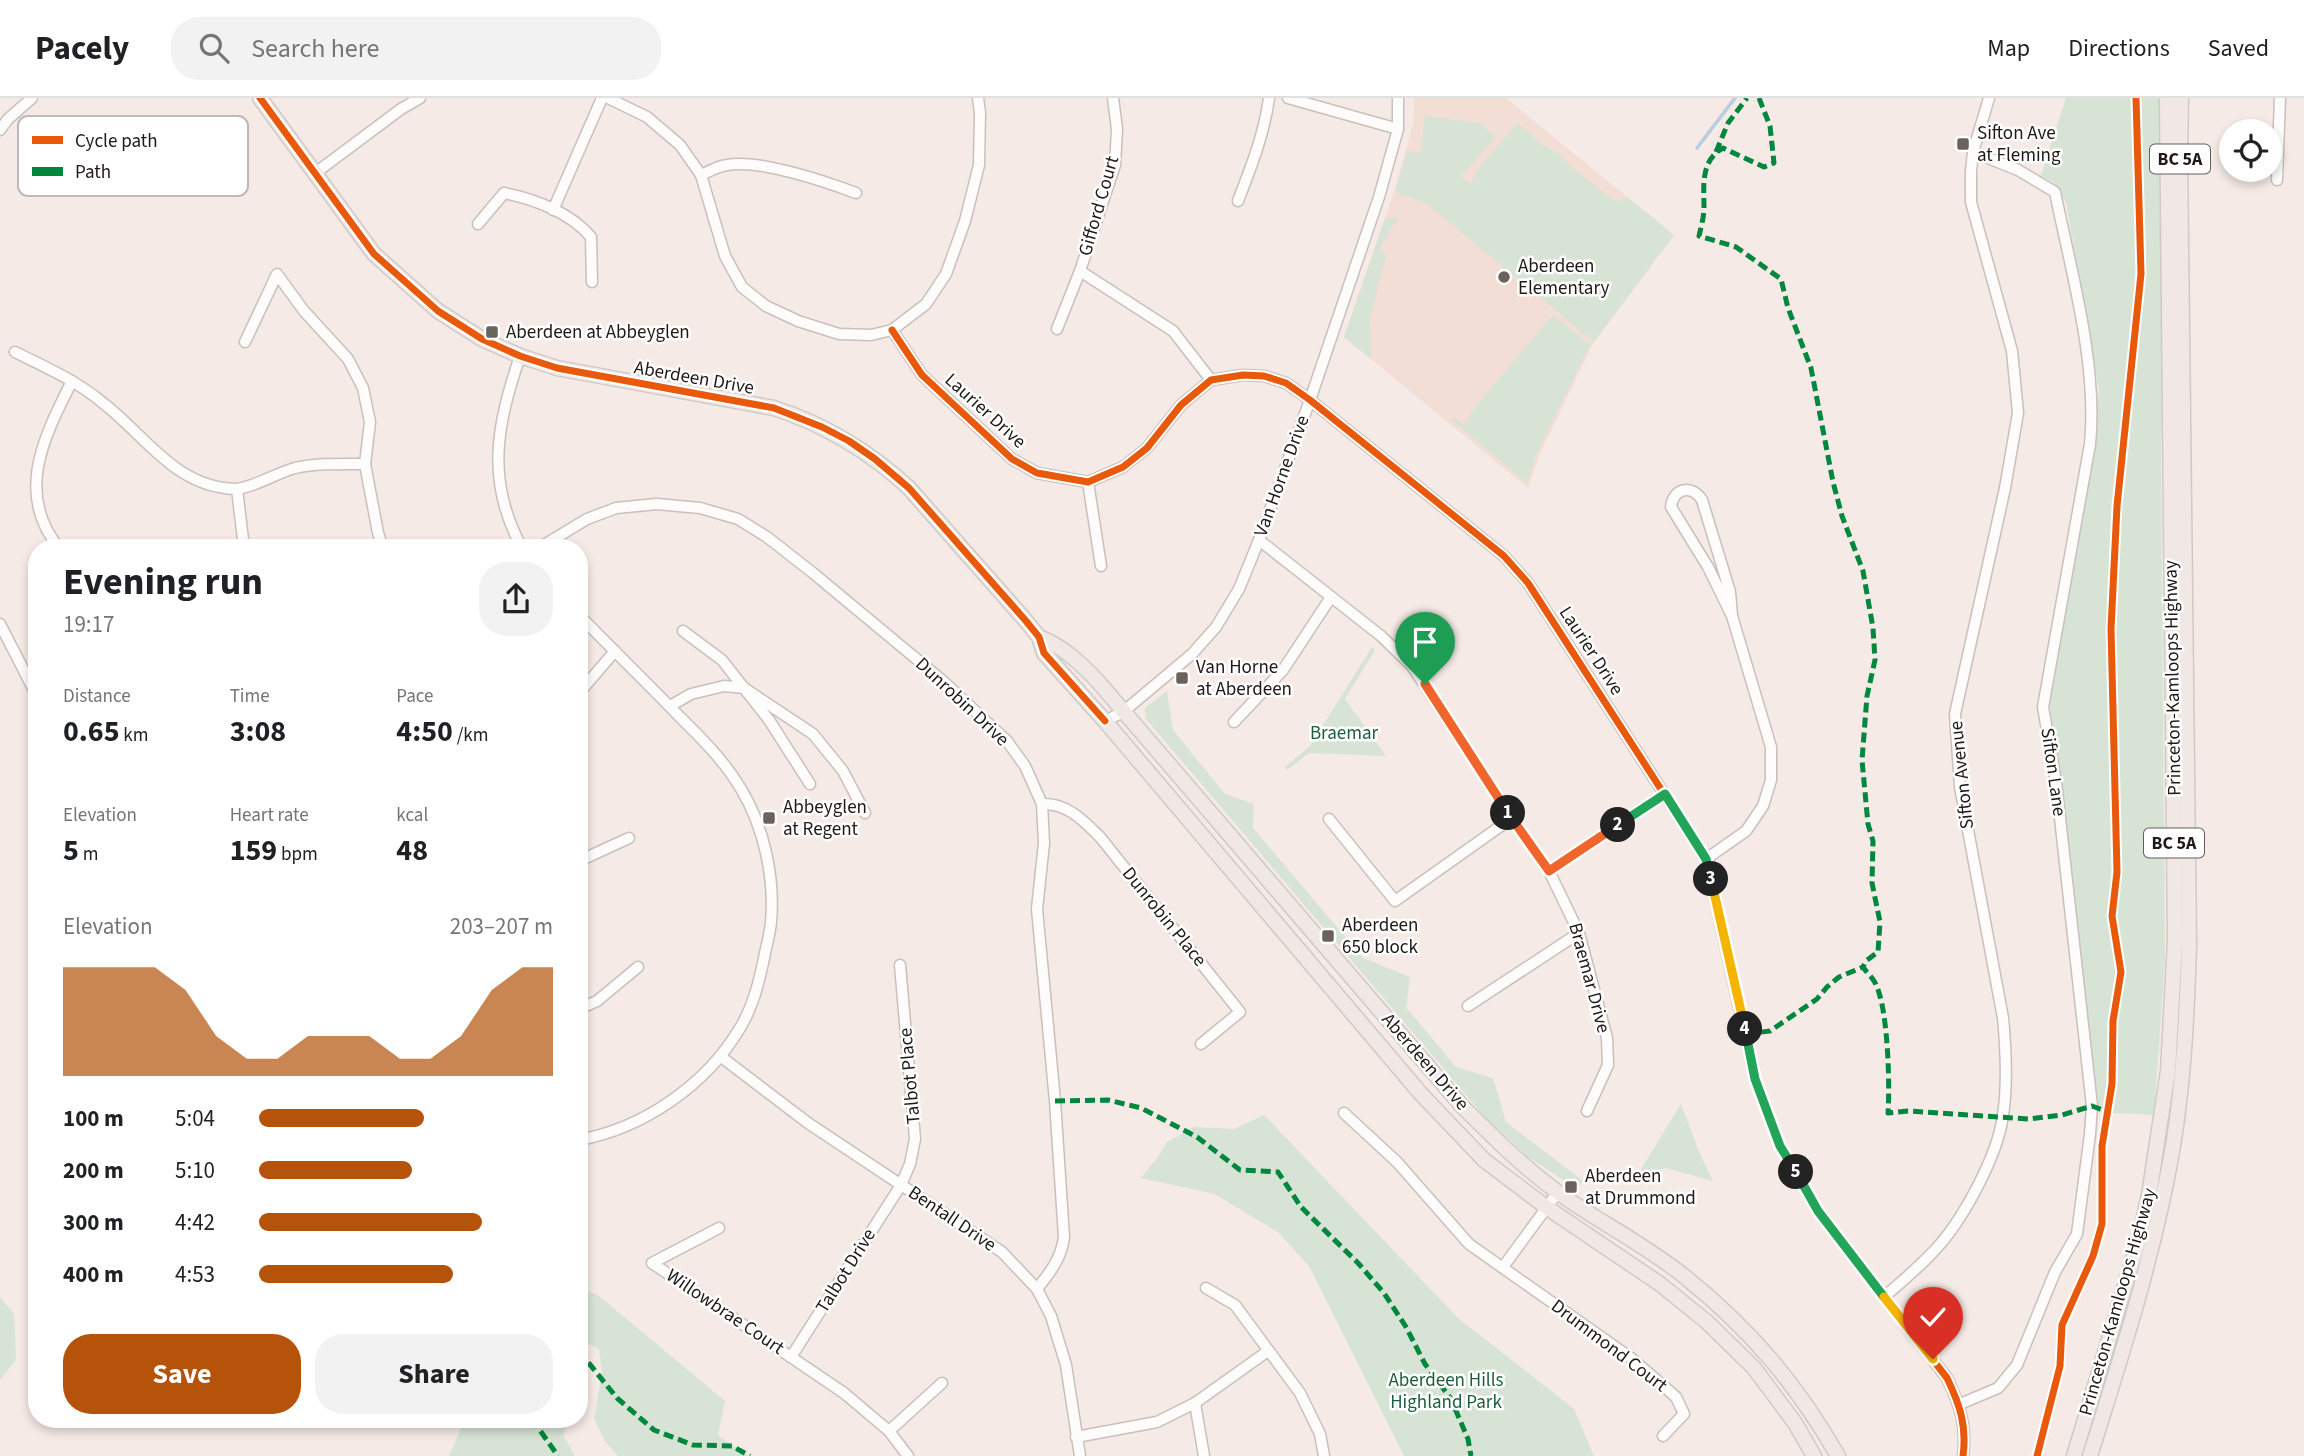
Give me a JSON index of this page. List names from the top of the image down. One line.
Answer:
{"streets":{"main road":["BC 5A","Aberdeen Drive","Princeton-Kamloops Highway"],"street":["Gifford Court","Laurier Drive","Van Horne Drive","Dunrobin Drive","Sifton Lane","Sifton Avenue","Dunrobin Place","Braemar Drive","Talbot Place","Bentall Drive","Talbot Drive","Willowbrae Court","Drummond Court"]},"crossings":[["Gifford Court","Laurier Drive"],["Aberdeen Drive","Van Horne Drive"],["Laurier Drive","Van Horne Drive"],["Laurier Drive","Sifton Lane"],["Laurier Drive","Sifton Avenue"],["Van Horne Drive","Braemar Drive"],["Dunrobin Drive","Dunrobin Place"],["Dunrobin Drive","Bentall Drive"],["Sifton Lane","Sifton Avenue"],["Talbot Place","Bentall Drive"],["Talbot Place","Talbot Drive"],["Bentall Drive","Talbot Drive"],["Talbot Drive","Willowbrae Court"]],"parks":["Braemar","Aberdeen Hills Highland Park"],"places":{"transit":["Sifton Ave at Fleming","Aberdeen at Abbeyglen","Van Horne at Aberdeen","Abbeyglen at Regent","Aberdeen 650 block","Aberdeen at Drummond"],"other":["Aberdeen Elementary"]},"legend":["Cycle path","Path"],"page":{"header":"Pacely","search":"Search here","nav":["Map","Directions","Saved"],"heading":["Evening run","19:17"],"stats":[["Distance","0.65 km"],["Time","3:08"],["Pace","4:50 /km"],["Elevation","5 m"],["Heart rate","159 bpm"],["kcal","48"]],"pins":["1","2","3","4","5"],"chart":["Elevation","203–207 m"],"list":[{"name":"100 m","note":"5:04"},{"name":"200 m","note":"5:10"},{"name":"300 m","note":"4:42"},{"name":"400 m","note":"4:53"}],"buttons":["Save","Share"]}}
